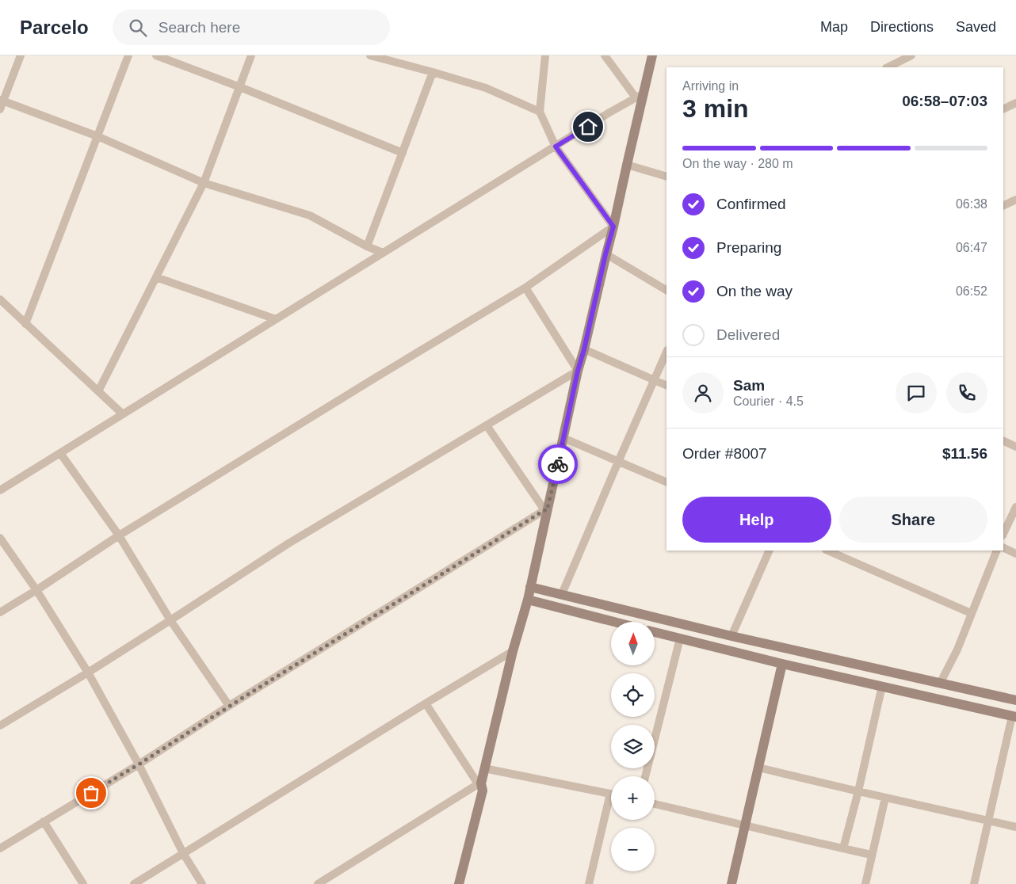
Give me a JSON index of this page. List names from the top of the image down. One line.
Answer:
{"north":"top","page":{"header":"Parcelo","search":"Search here","nav":["Map","Directions","Saved"],"heading":["3 min","Arriving in","06:58–07:03"],"panel":["Sam","Courier · 4.5","Order #8007","$11.56"],"bar":"On the way · 280 m","list":[["Confirmed","06:38"],["Preparing","06:47"],["On the way","06:52"],"Delivered"],"buttons":["Help","Share"],"map_buttons":["+","−"]}}
